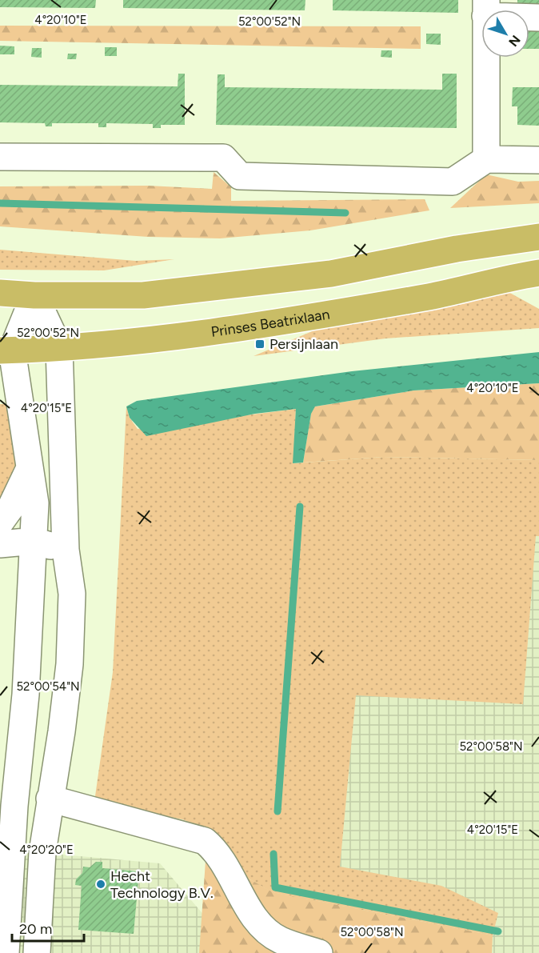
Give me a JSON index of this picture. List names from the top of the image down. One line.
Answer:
{"streets":{"main road":["Prinses Beatrixlaan"]},"places":{"transit":["Persijnlaan"],"other":["Hecht Technology B.V."]},"scale_bar":"20 m","north":"bottom right","coordinates":["4°20'10\"E","52°00'52\"N","4°20'15\"E","52°00'54\"N","52°00'58\"N","4°20'20\"E"]}
